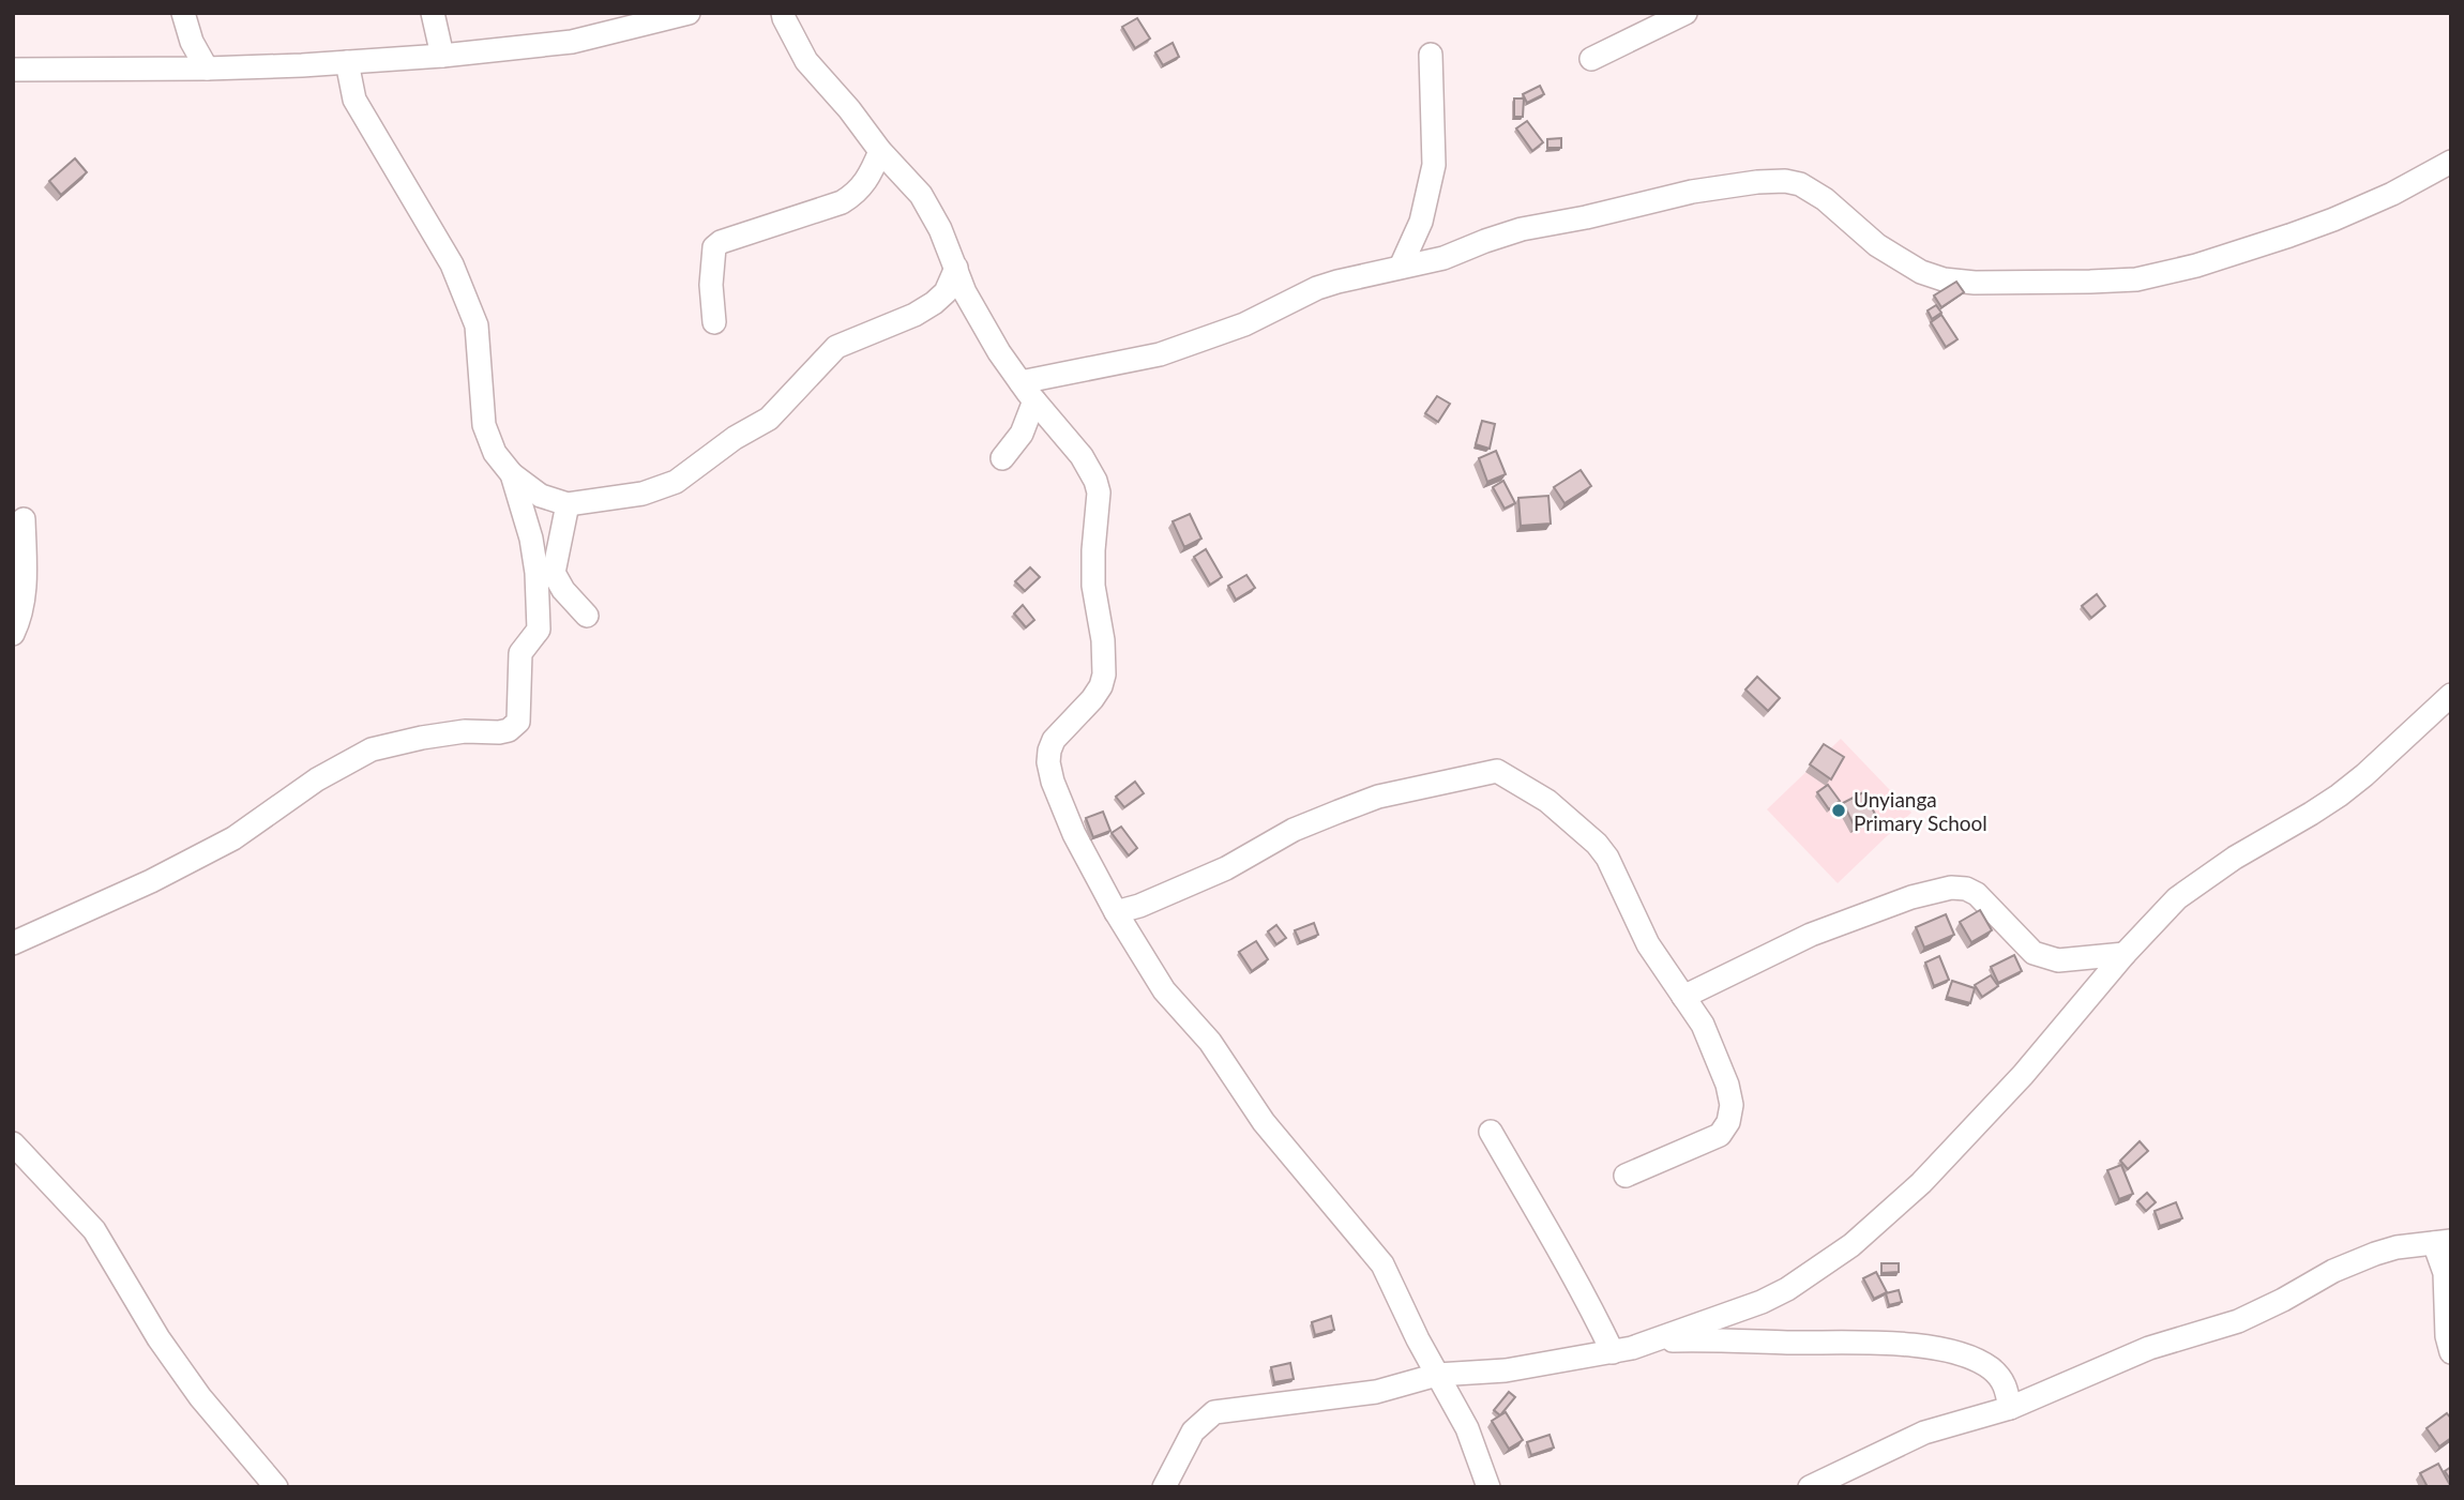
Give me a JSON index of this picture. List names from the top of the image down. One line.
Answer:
{"places":["Unyianga Primary School"]}
